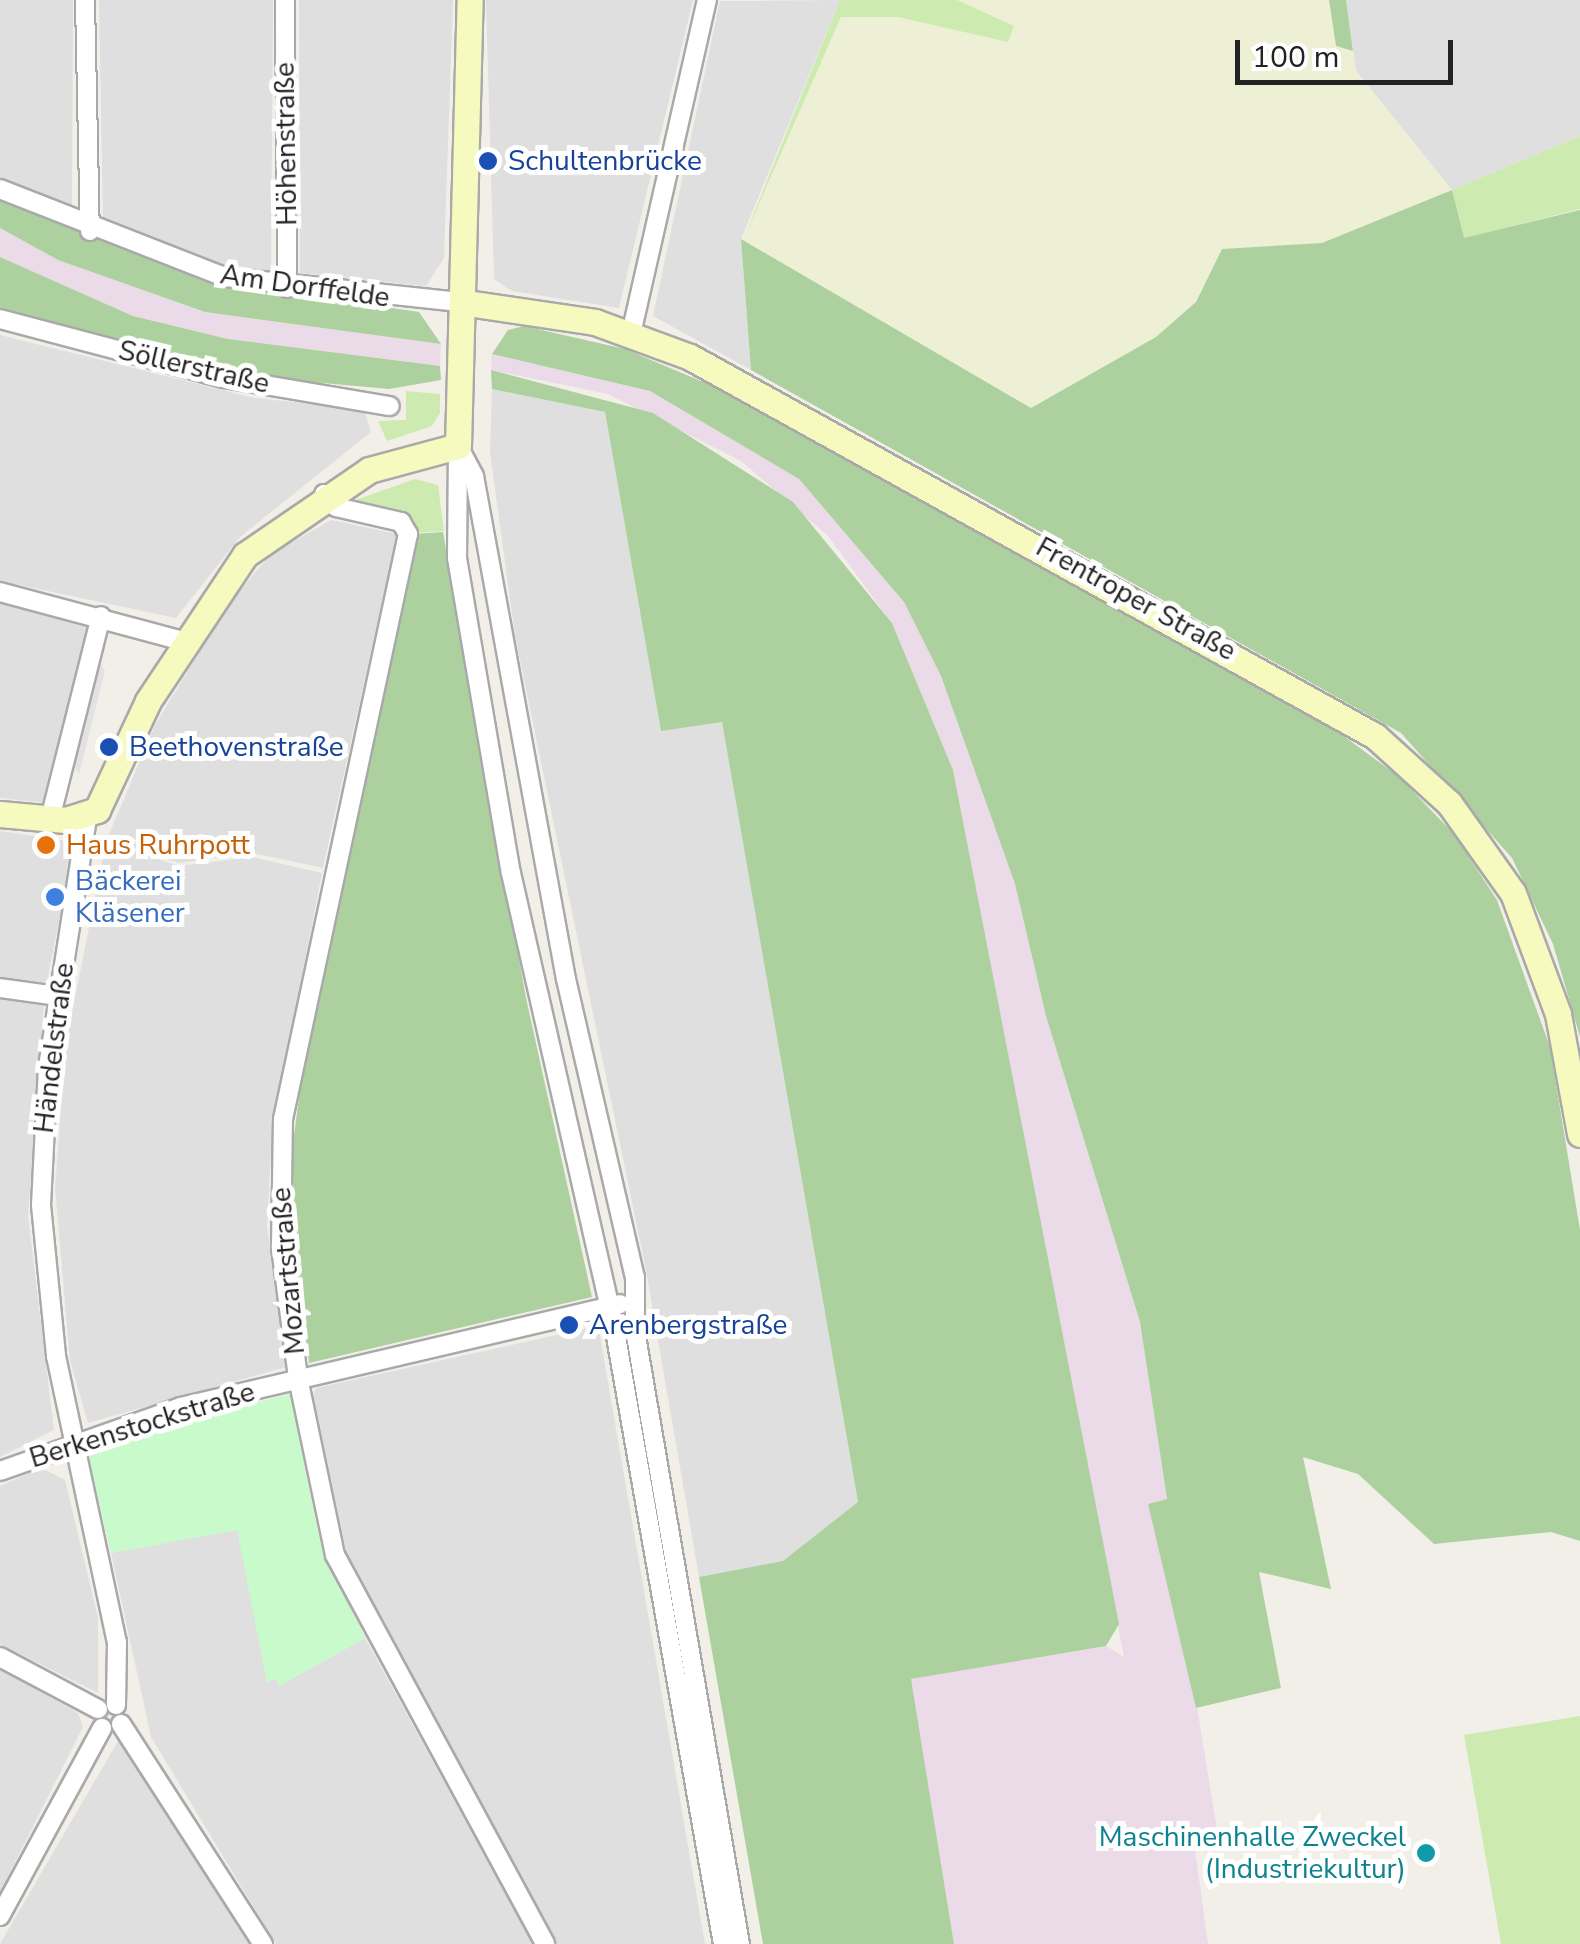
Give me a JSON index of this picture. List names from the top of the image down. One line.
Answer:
{"streets":{"main road":["Frentroper Straße","Händelstraße"],"street":["Höhenstraße","Am Dorffelde","Söllerstraße","Mozartstraße","Berkenstockstraße"]},"crossings":[["Höhenstraße","Am Dorffelde"],["Am Dorffelde","Frentroper Straße"],["Händelstraße","Mozartstraße"],["Händelstraße","Berkenstockstraße"],["Mozartstraße","Berkenstockstraße"]],"places":["Schultenbrücke","Beethovenstraße","Haus Ruhrpott","Bäckerei Kläsener","Arenbergstraße","Maschinenhalle Zweckel (Industriekultur)"],"scale_bar":"100 m"}
